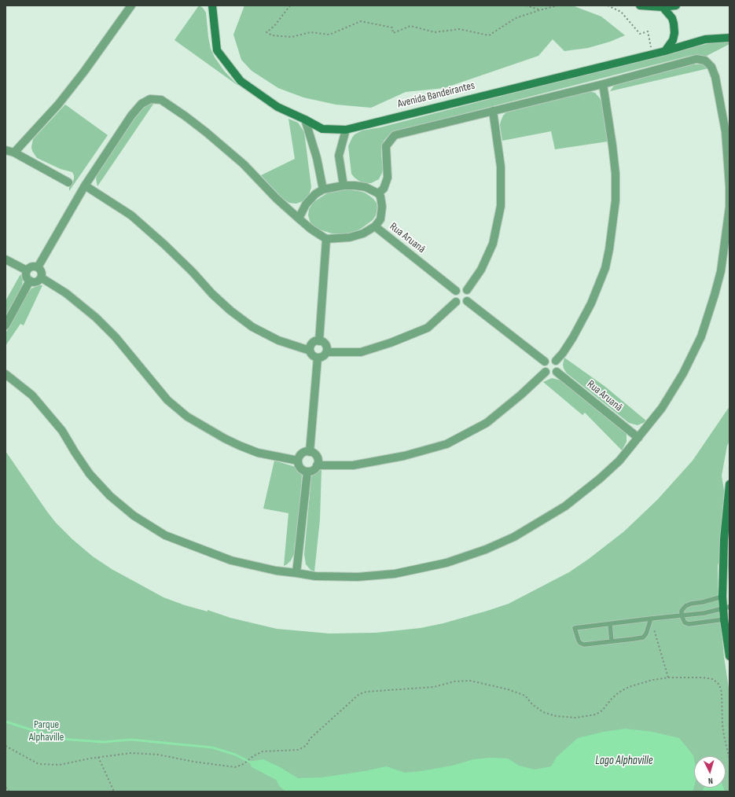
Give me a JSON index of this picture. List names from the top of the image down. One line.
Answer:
{"streets":{"street":["Avenida Bandeirantes","Rua Aruanã"]},"water":["Lago Alphaville"],"parks":["Parque Alphaville"],"north":"bottom"}
